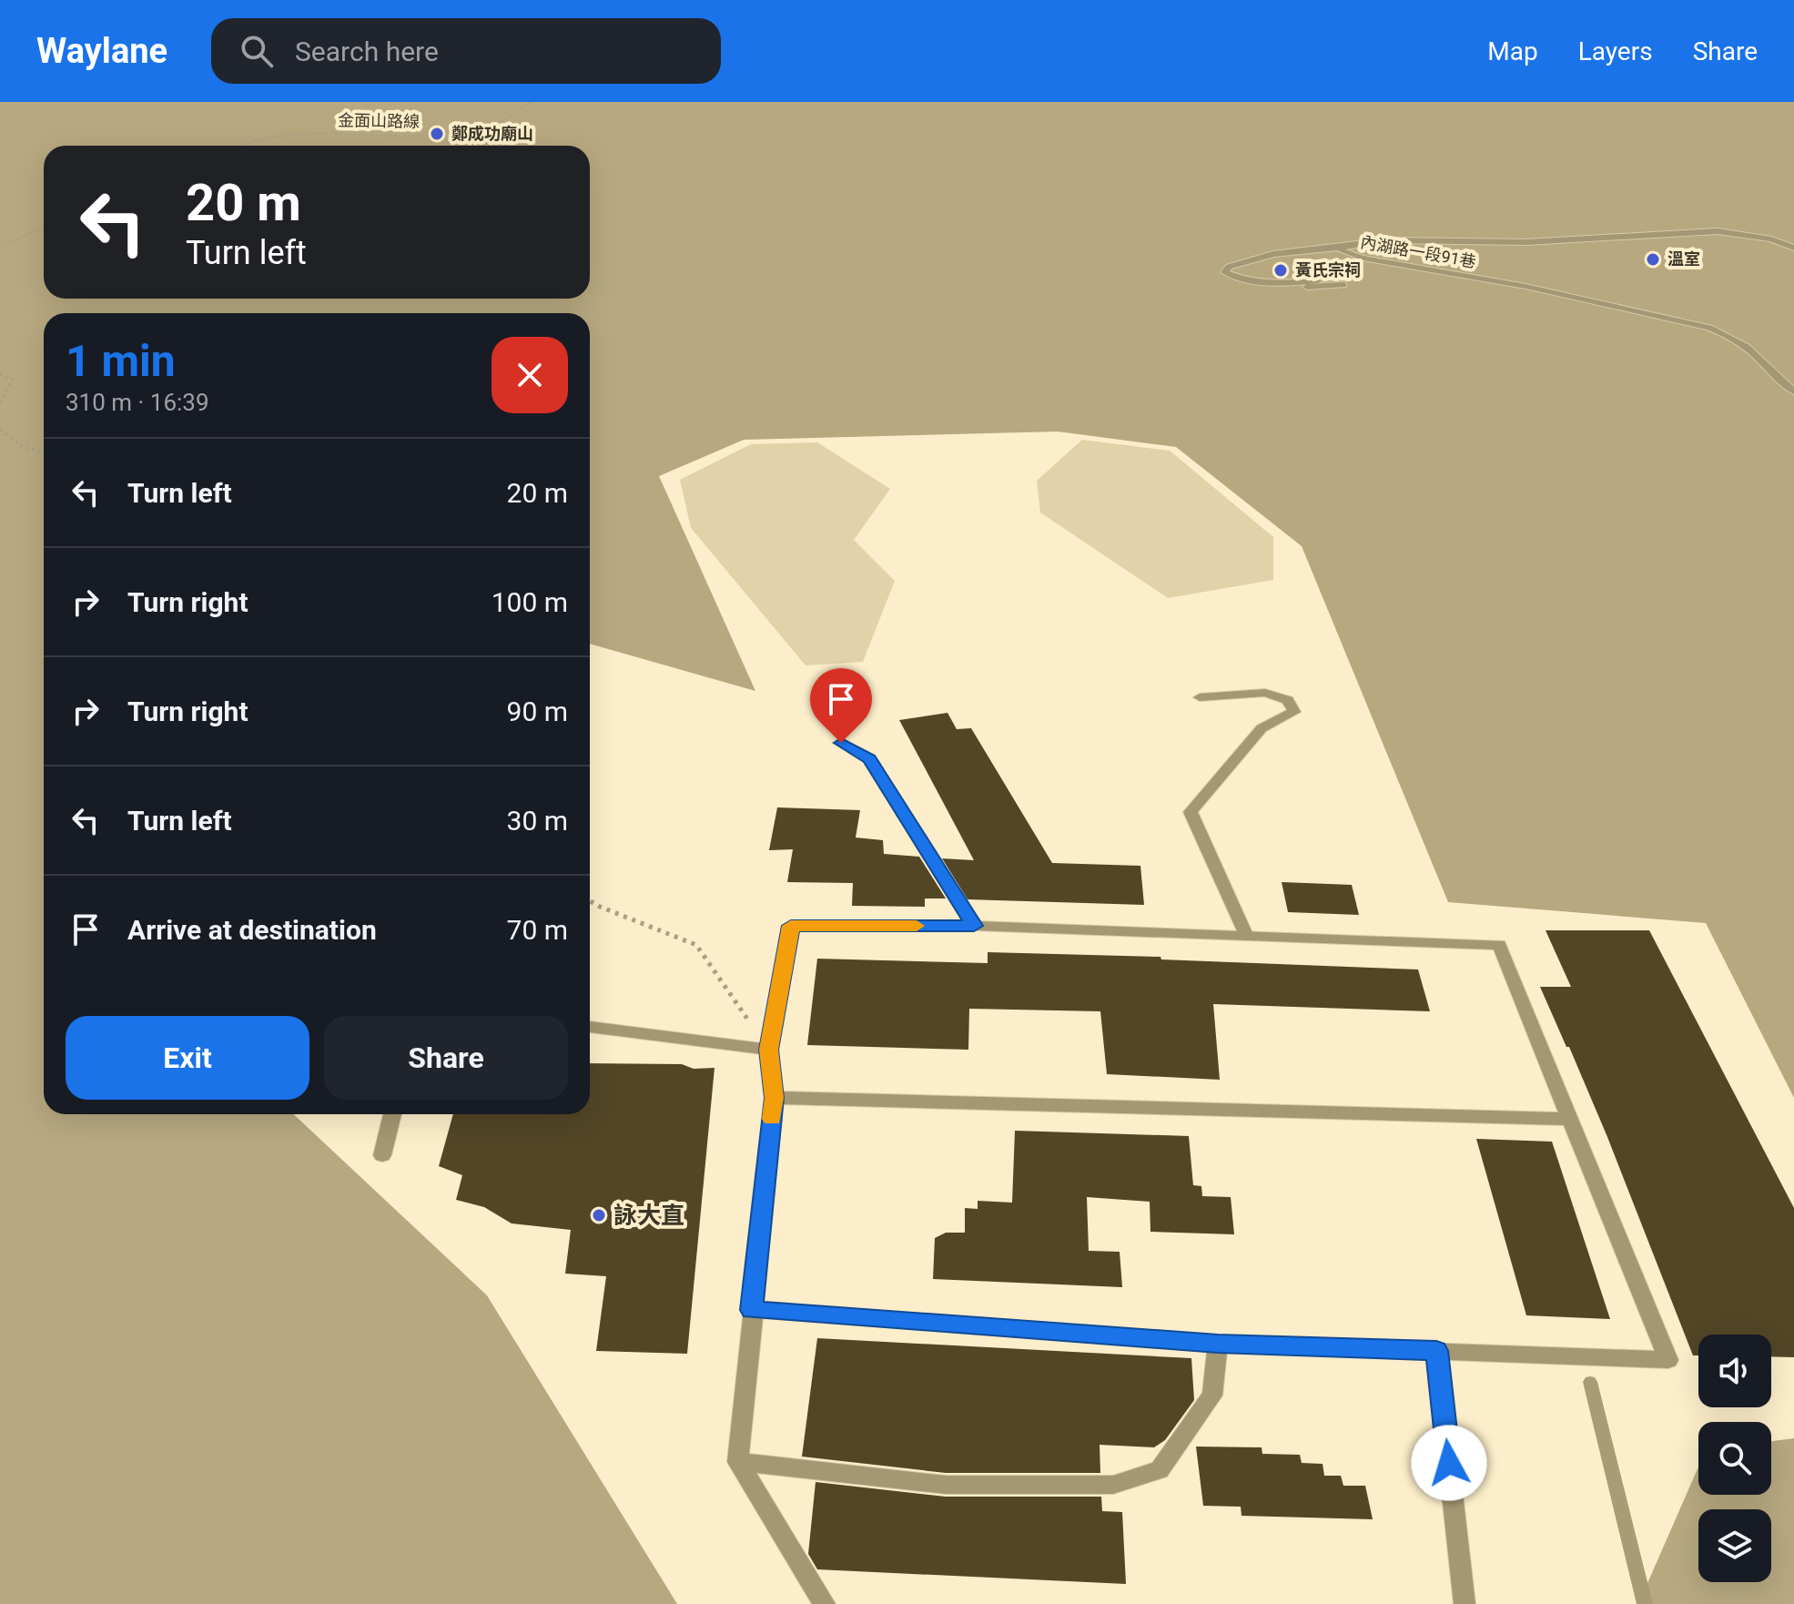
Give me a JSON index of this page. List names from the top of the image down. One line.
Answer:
{"streets":{"street":["內湖路一段91巷"],"path":["金面山路線"]},"places":["鄭成功廟山","溫室","黃氏宗祠","詠大直"],"page":{"header":"Waylane","search":"Search here","nav":["Map","Layers","Share"],"turn":["20 m","Turn left"],"heading":["1 min","310 m · 16:39"],"list":[{"name":"Turn left","value":"20 m"},{"name":"Turn right","value":"100 m"},{"name":"Turn right","value":"90 m"},{"name":"Turn left","value":"30 m"},{"name":"Arrive at destination","value":"70 m"}],"buttons":["Exit","Share"]}}
